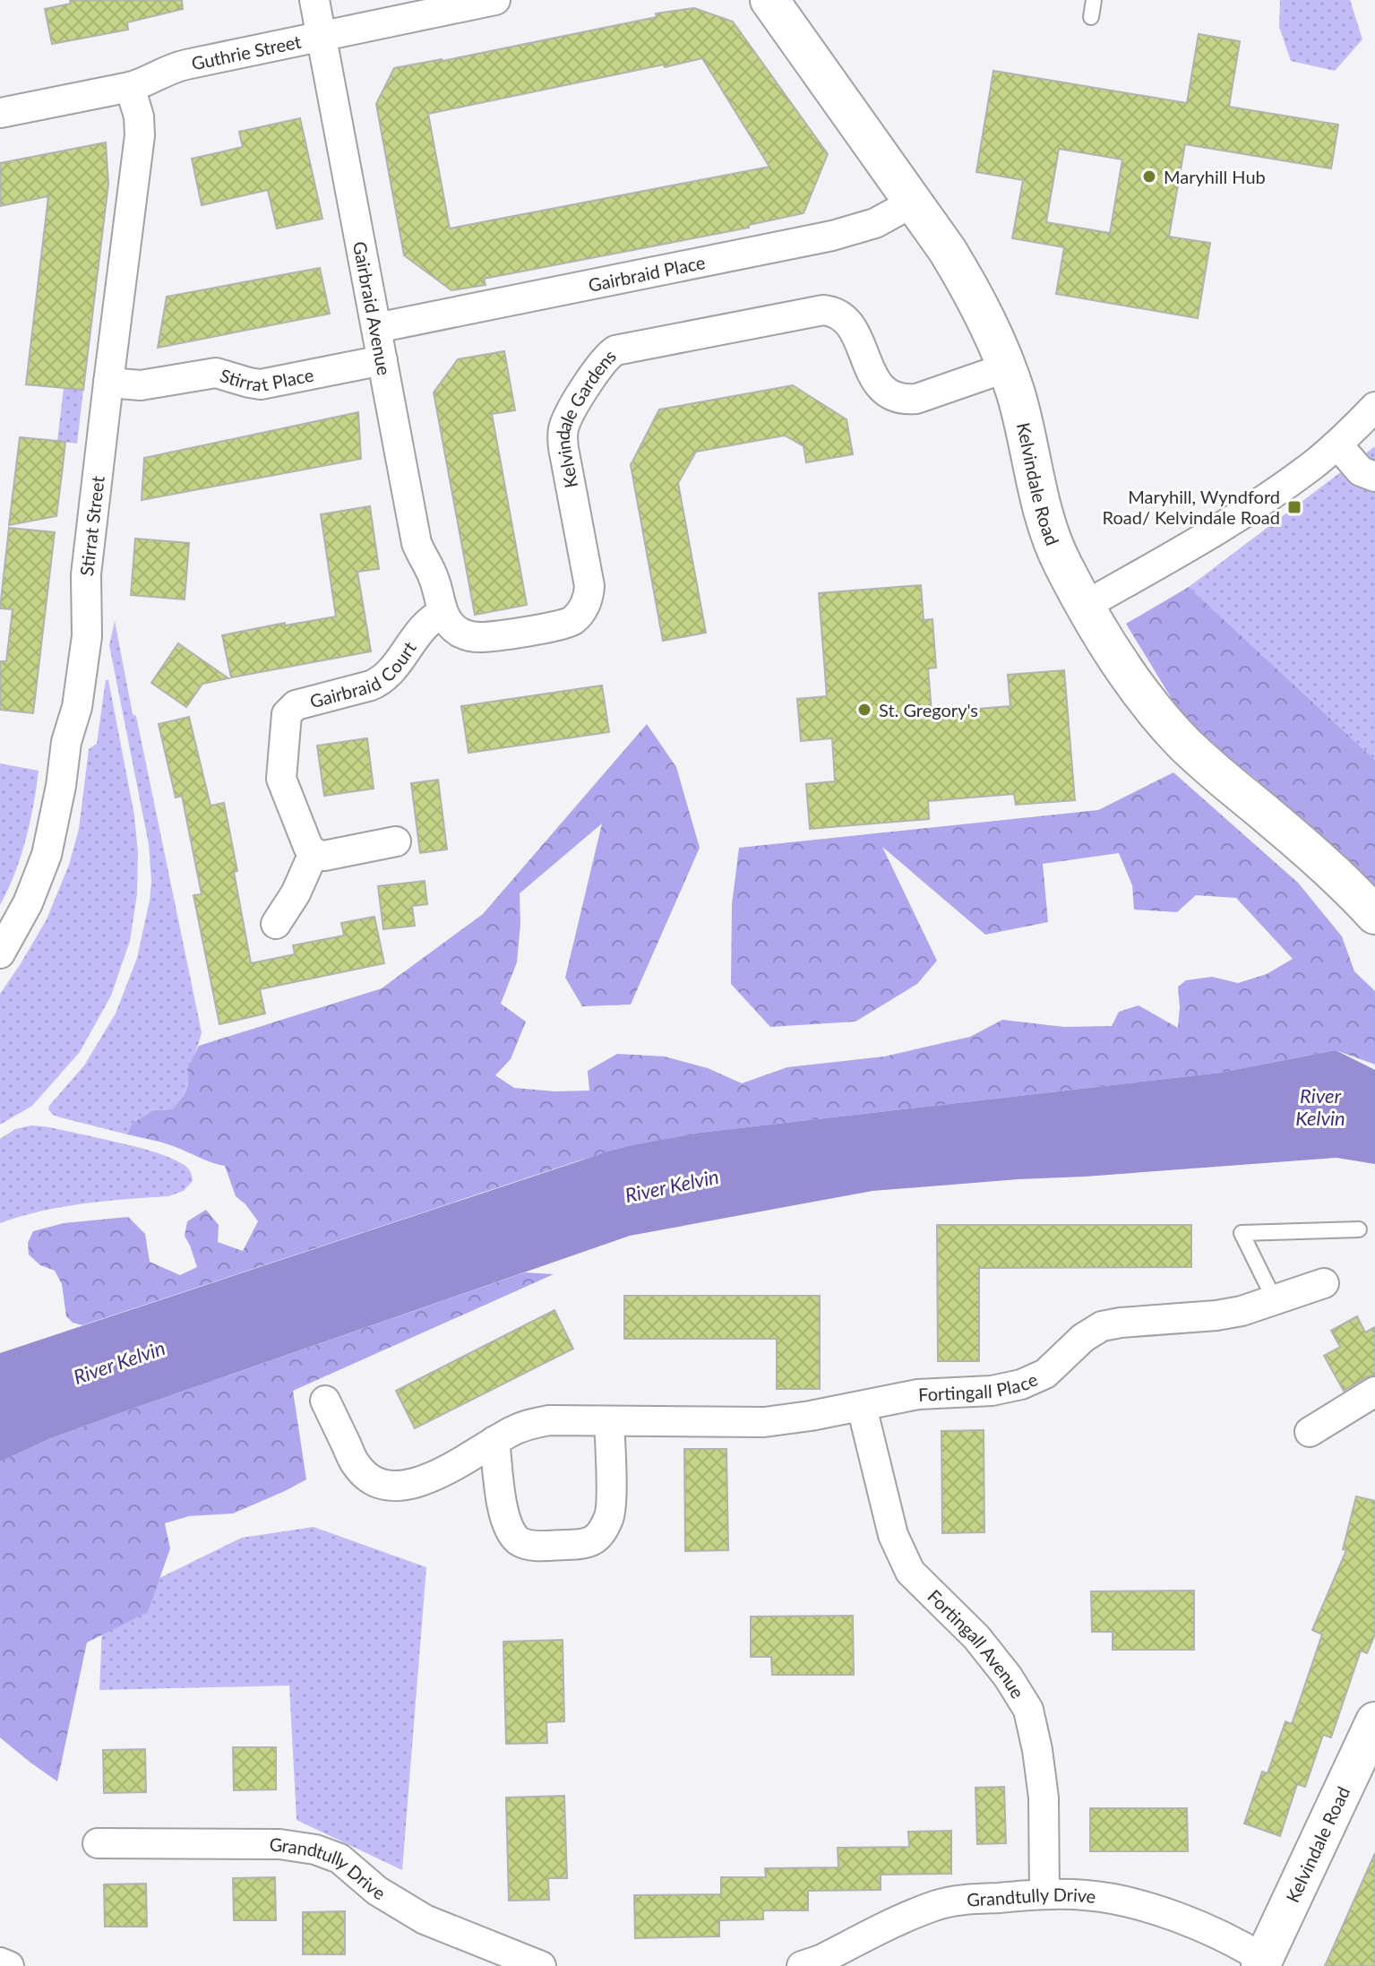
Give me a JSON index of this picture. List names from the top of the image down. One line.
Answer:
{"streets":{"street":["Guthrie Street","Gairbraid Place","Gairbraid Avenue","Stirrat Place","Kelvindale Gardens","Kelvindale Road","Stirrat Street","Gairbraid Court","Fortingall Place","Fortingall Avenue","Grandtully Drive"]},"crossings":[["Guthrie Street","Gairbraid Avenue"],["Guthrie Street","Stirrat Street"],["Gairbraid Place","Gairbraid Avenue"],["Gairbraid Place","Kelvindale Road"],["Gairbraid Avenue","Stirrat Place"],["Gairbraid Avenue","Kelvindale Gardens"],["Gairbraid Avenue","Gairbraid Court"],["Stirrat Place","Stirrat Street"],["Kelvindale Gardens","Kelvindale Road"],["Kelvindale Gardens","Gairbraid Court"],["Kelvindale Road","Grandtully Drive"],["Fortingall Place","Fortingall Avenue"],["Fortingall Avenue","Grandtully Drive"]],"water":["River Kelvin"],"places":{"other":["Maryhill Hub","St. Gregory's"],"transit":["Maryhill, Wyndford Road/ Kelvindale Road"]}}
